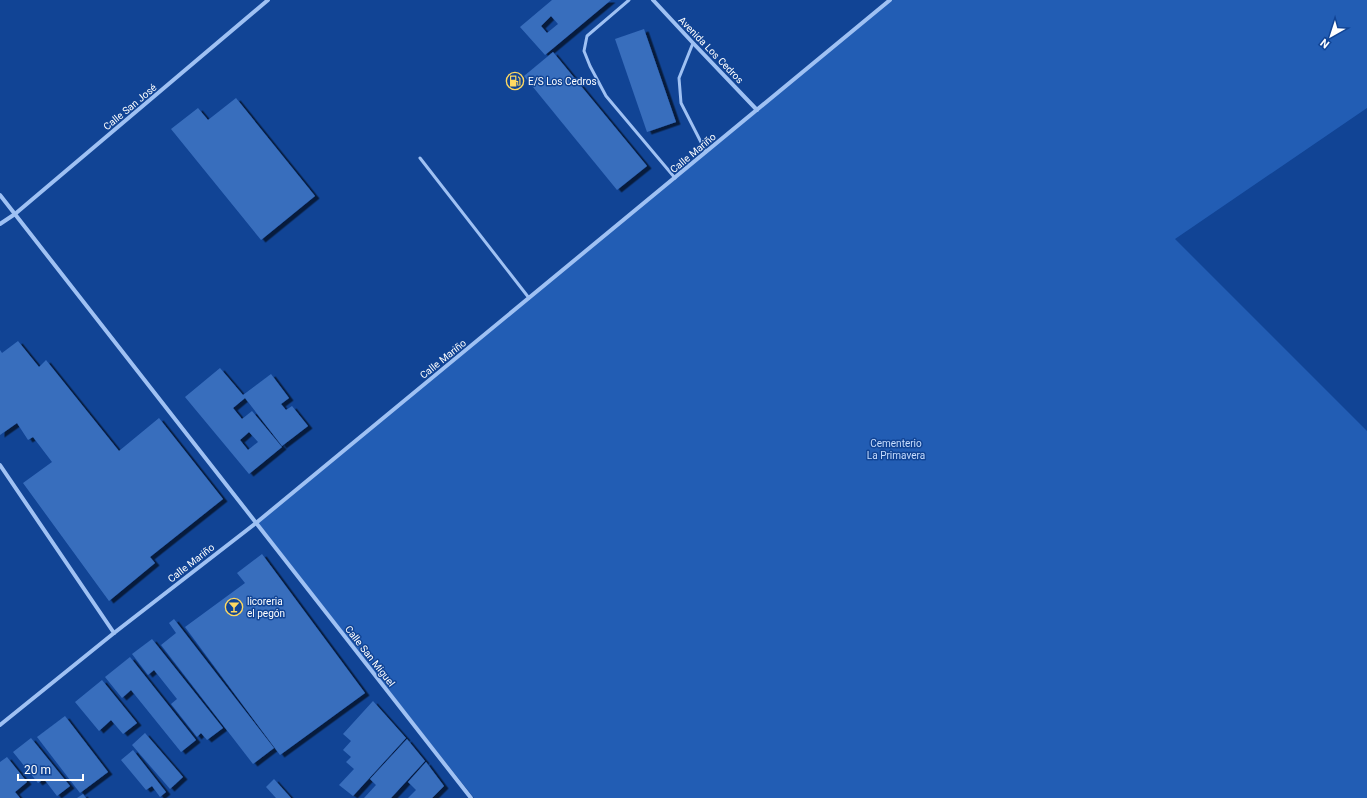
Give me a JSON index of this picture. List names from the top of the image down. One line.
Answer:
{"streets":{"street":["Avenida Los Cedros","Calle San José","Calle Mariño","Calle San Miguel"]},"crossings":[["Avenida Los Cedros","Calle Mariño"],["Calle San José","Calle San Miguel"],["Calle Mariño","Calle San Miguel"]],"parks":["Cementerio La Primavera"],"places":{"fuel station":["E/S Los Cedros"],"bar":["licoreria el pegón"]},"scale_bar":"20 m","north":"bottom left"}
